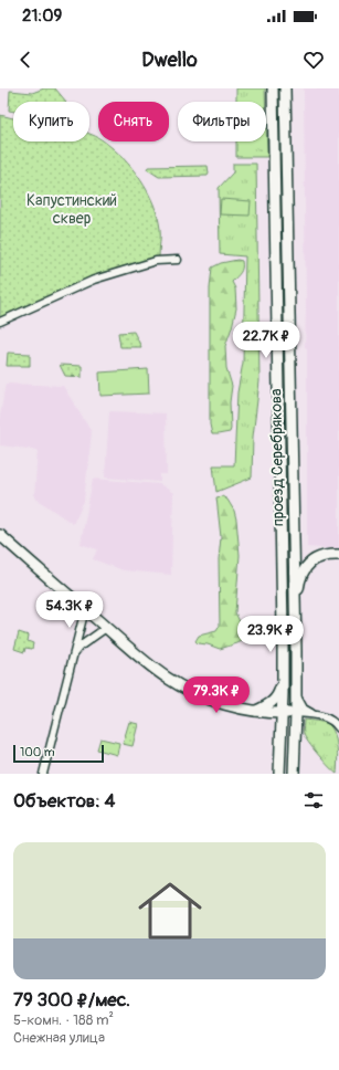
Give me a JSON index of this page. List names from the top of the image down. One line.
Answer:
{"streets":{"main road":["проезд Серебрякова"]},"parks":["Капустинский сквер"],"scale_bar":"100 m","page":{"status":"21:09","header":"Dwello","chip":["Купить","Снять","Фильтры"],"price":["22.7K ₽","54.3K ₽","23.9K ₽","79.3K ₽"],"scale":"100 m","heading":"Объектов: 4","list":[{"name":"79 300 ₽/мес.","note":"5-комн. · 188 m² · Снежная улица"}]}}
